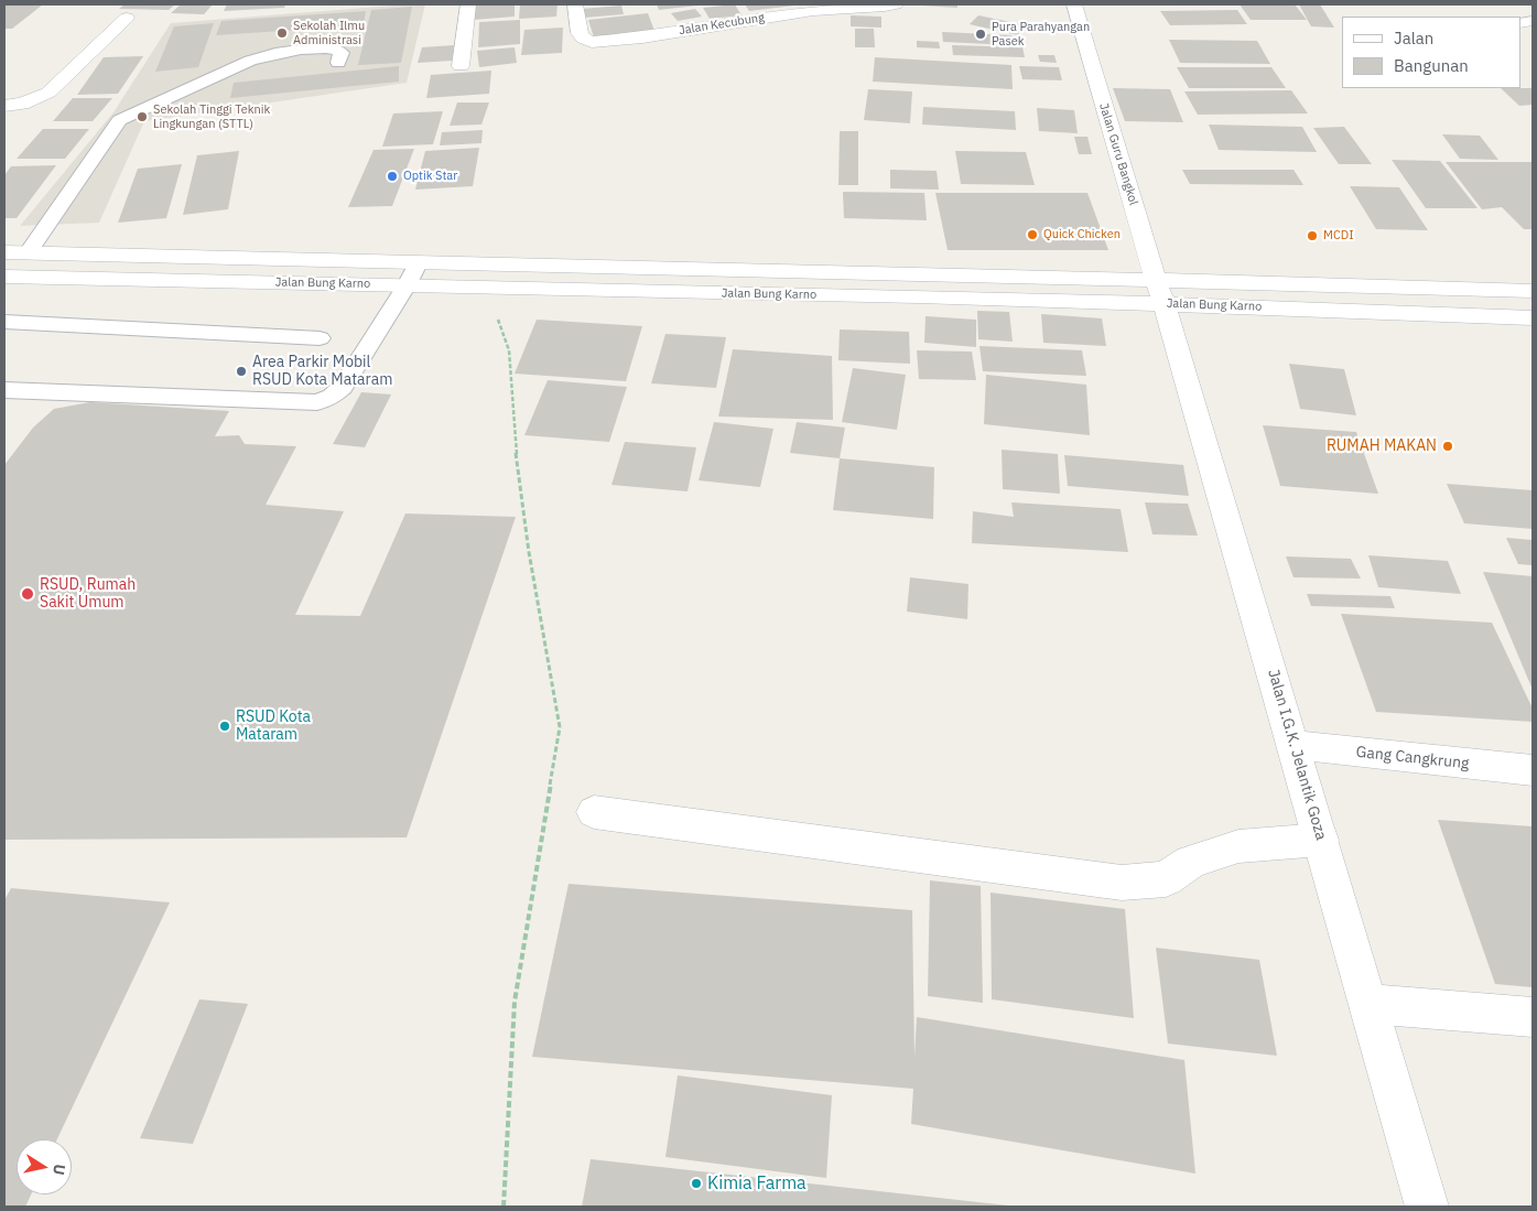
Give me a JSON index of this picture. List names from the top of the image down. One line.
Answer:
{"streets":{"street":["Jalan Kecubung","Jalan Guru Bangkol","Jalan Bung Karno","Jalan I.G.K. Jelantik Goza","Gang Cangkrung"]},"crossings":[["Jalan Guru Bangkol","Jalan Bung Karno"],["Jalan Guru Bangkol","Jalan I.G.K. Jelantik Goza"],["Jalan Bung Karno","Jalan I.G.K. Jelantik Goza"],["Jalan I.G.K. Jelantik Goza","Gang Cangkrung"]],"places":["Sekolah Ilmu Administrasi","Pura Parahyangan Pasek","Sekolah Tinggi Teknik Lingkungan (STTL)","Optik Star","Quick Chicken","MCDI","Area Parkir Mobil RSUD Kota Mataram","RUMAH MAKAN","RSUD, Rumah Sakit Umum","RSUD Kota Mataram","Kimia Farma"],"legend":["Jalan","Bangunan"],"north":"right"}
